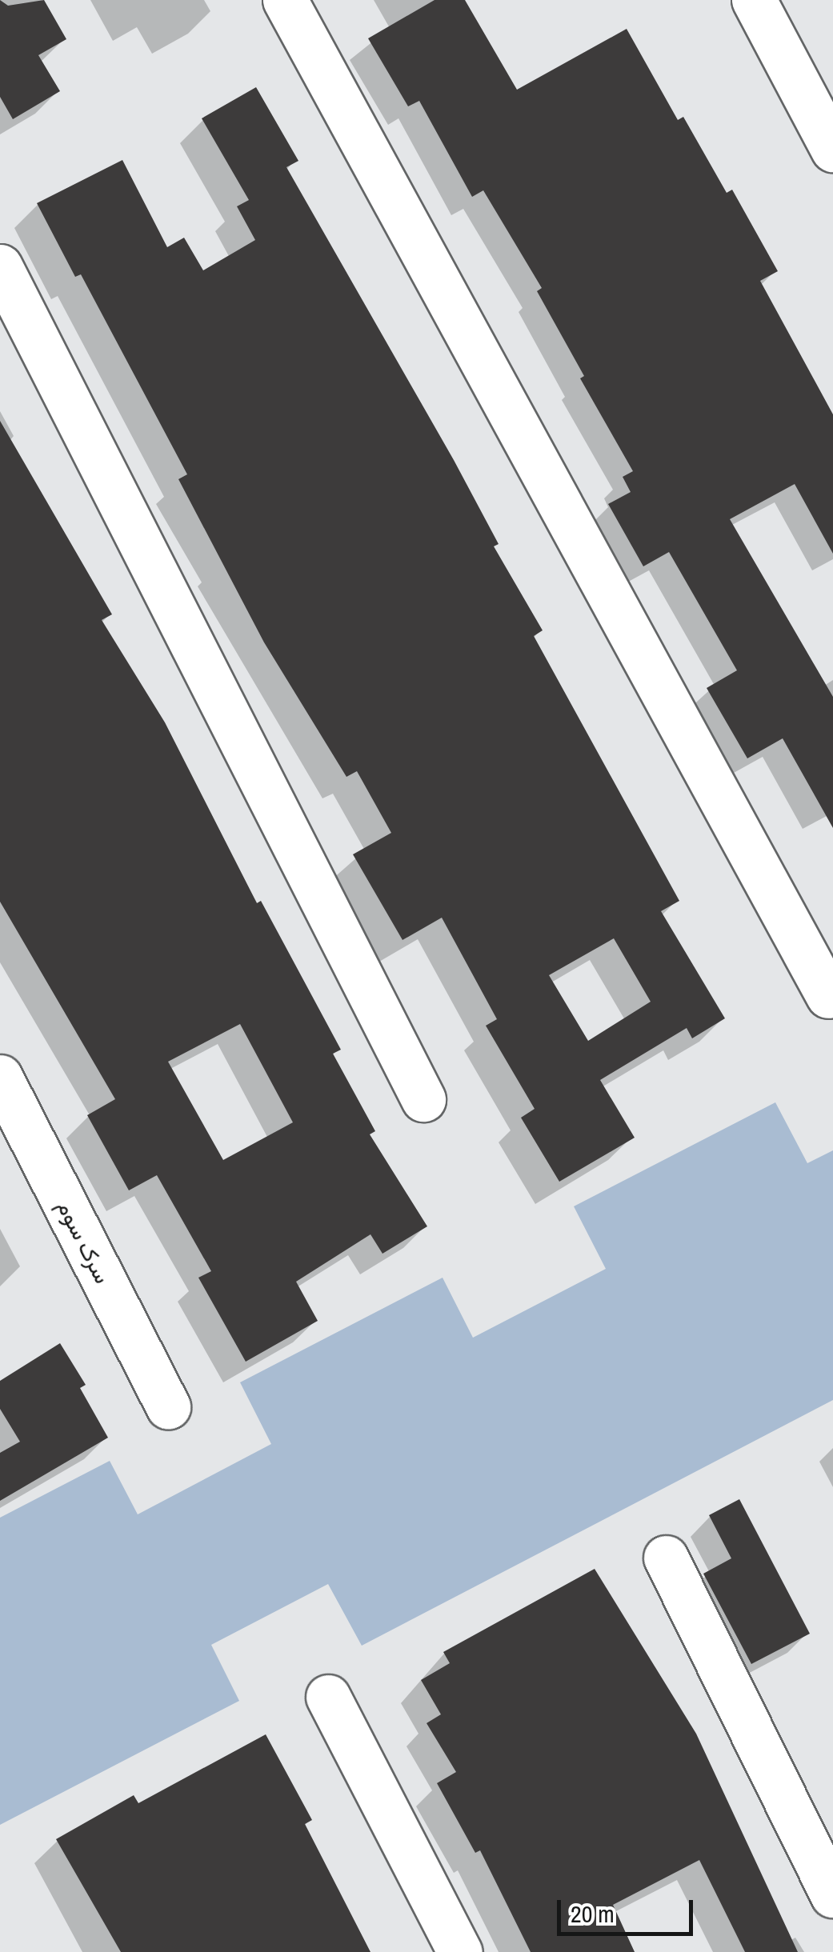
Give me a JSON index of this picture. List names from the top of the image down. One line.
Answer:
{"streets":{"street":["سرک سوم"]},"scale_bar":"20 m"}
